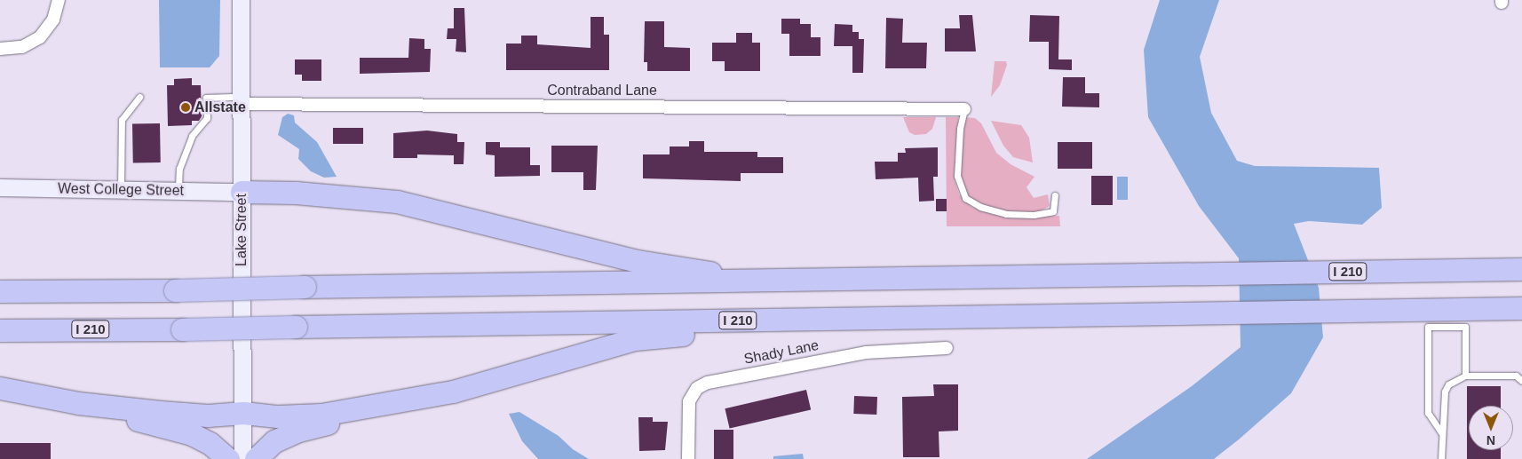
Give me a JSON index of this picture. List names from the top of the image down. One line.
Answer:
{"streets":{"highway":["I 210"],"main road":["West College Street","Lake Street"],"street":["Contraband Lane","Shady Lane"]},"crossings":[["Contraband Lane","Lake Street"],["West College Street","Lake Street"]],"places":["Allstate"],"north":"bottom"}
